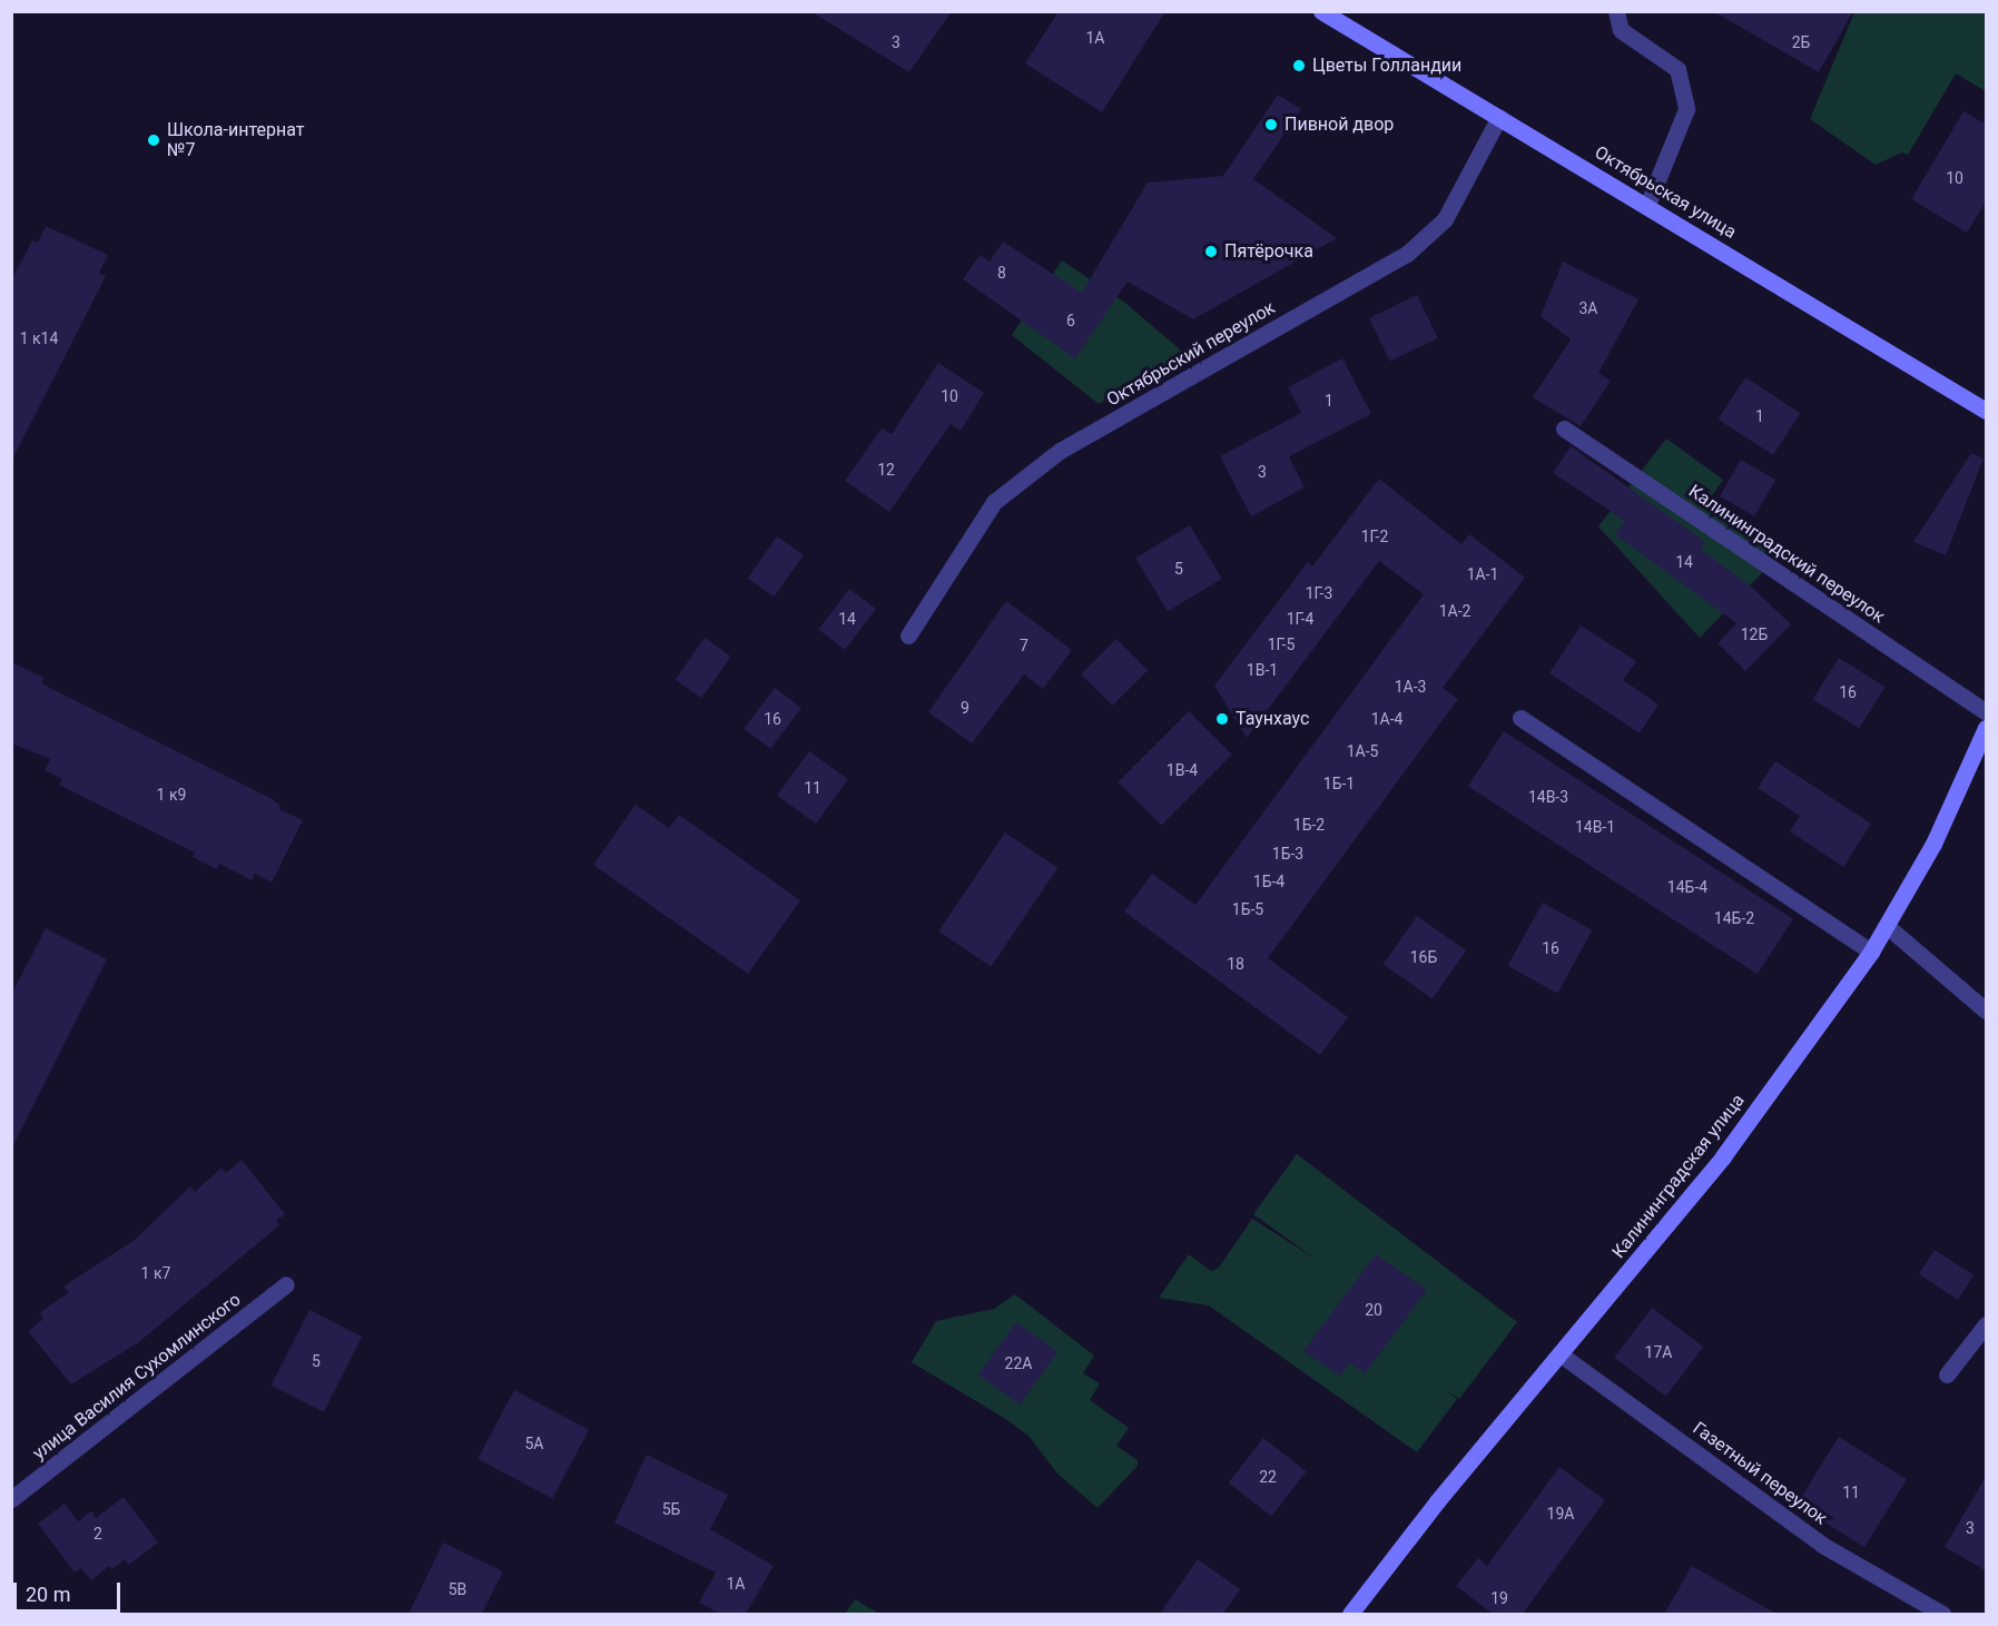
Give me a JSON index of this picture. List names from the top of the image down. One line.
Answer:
{"streets":{"street":["Октябрьская улица","Октябрьский переулок","Калининградский переулок","Калининградская улица","улица Василия Сухомлинского","Газетный переулок"]},"crossings":[["Октябрьская улица","Октябрьский переулок"],["Калининградская улица","Газетный переулок"]],"places":["Цветы Голландии","Пивной двор","Школа-интернат №7","Пятёрочка","Таунхаус"],"house_numbers":["1А","3","2Б","10","8","3А","6","1 к14","10","1","1","12","3","1Г-2","14","5","1А-1","1Г-3","1А-2","14","1Г-4","12Б","1Г-5","7","1В-1","1А-3","16","9","16","1А-4","1А-5","1В-4","1Б-1","11","1 к9","14В-3","1Б-2","14В-1","1Б-3","1Б-4","14Б-4","1Б-5","14Б-2","16","16Б","18","1 к7","20","17А","5","22А","5А","22","11","5Б","19А","3","2","1А","5В","19"],"scale_bar":"20 m"}
